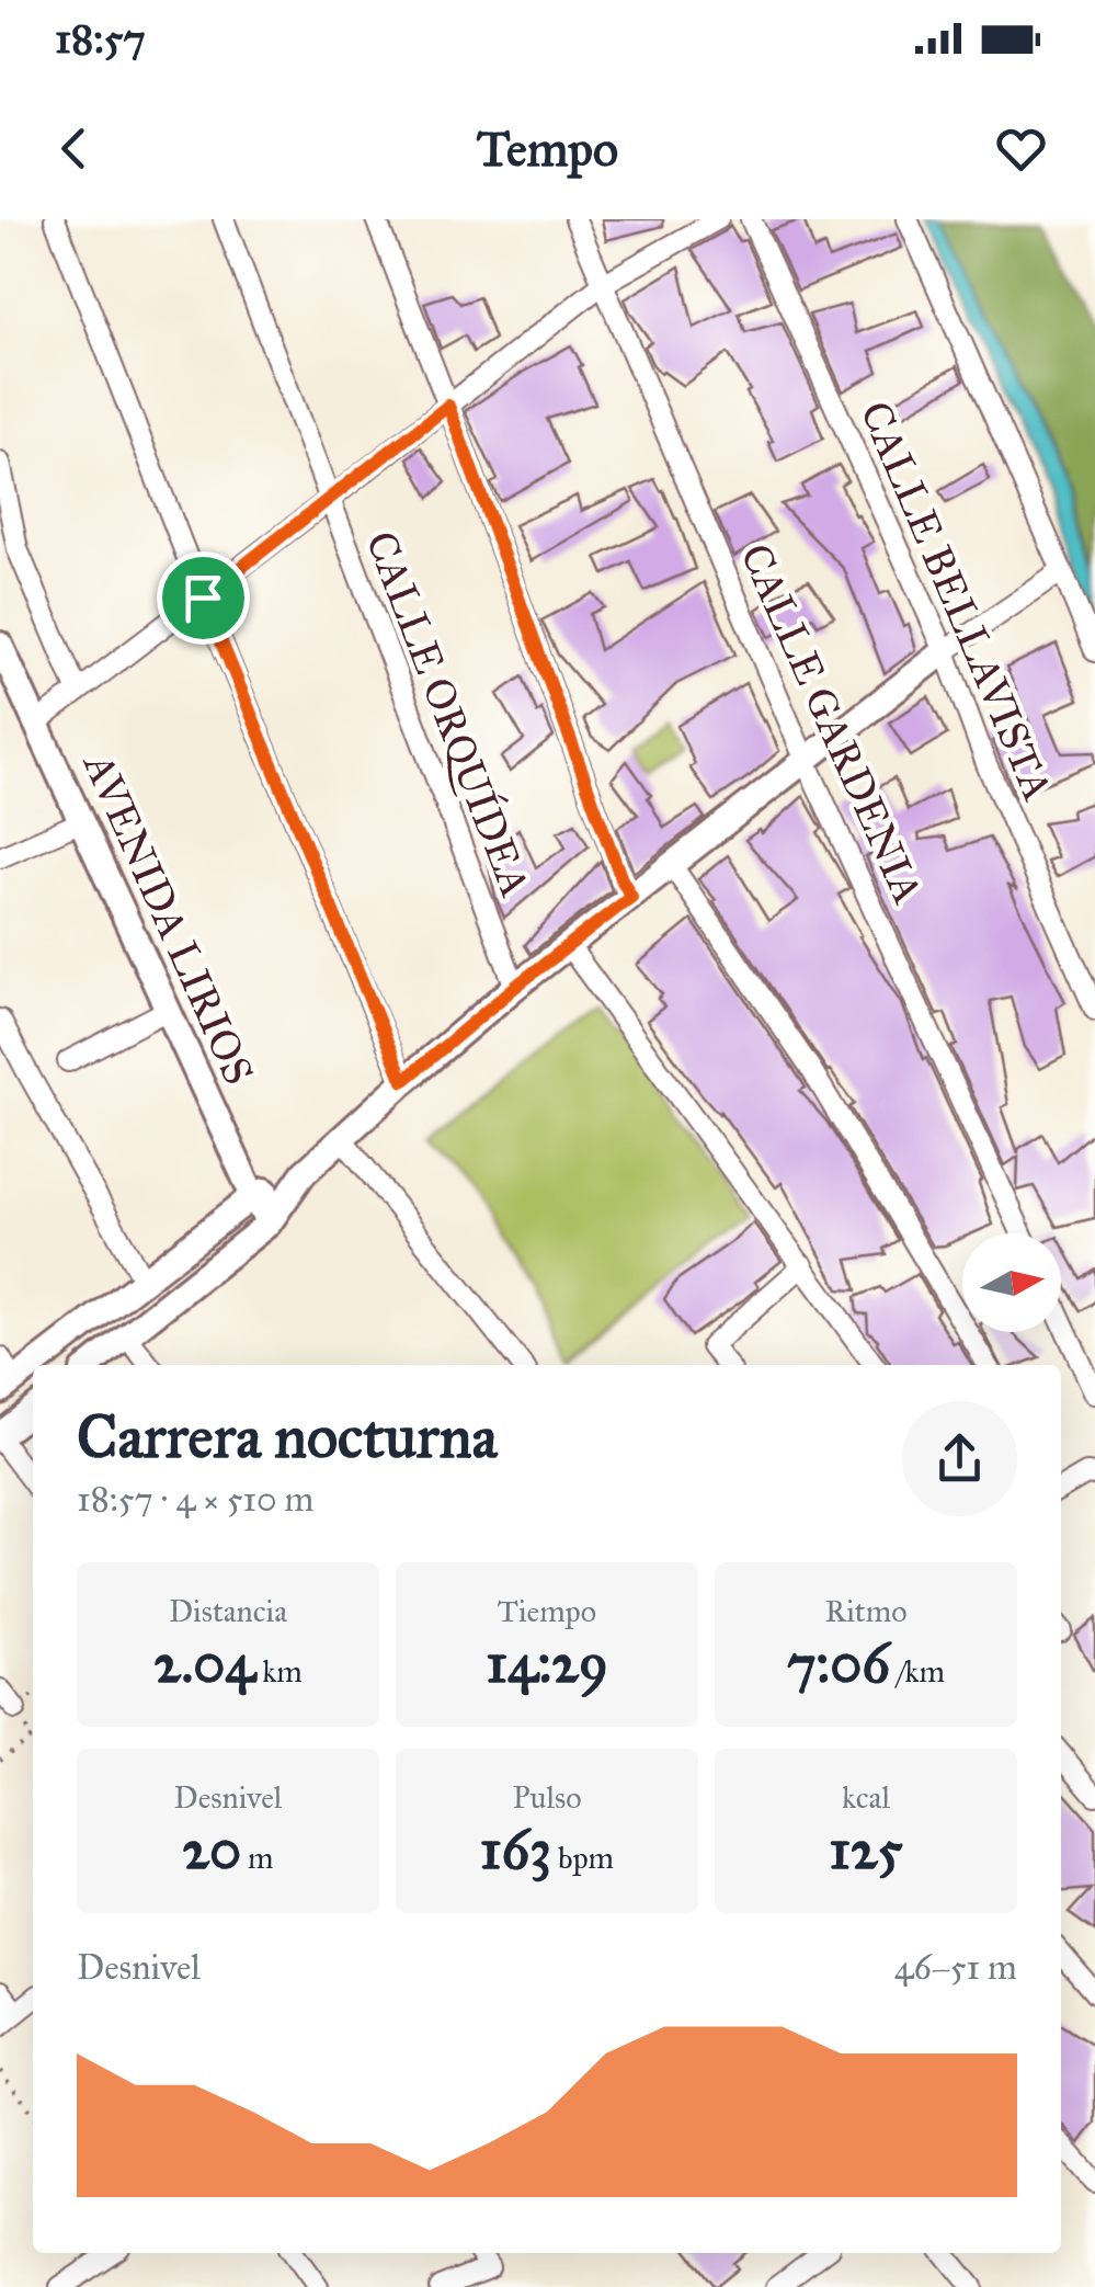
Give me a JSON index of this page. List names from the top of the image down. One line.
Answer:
{"streets":{"street":["CALLE BELLAVISTA","CALLE ORQUÍDEA","CALLE GARDENIA","AVENIDA LIRIOS"]},"north":"right","page":{"status":"18:57","header":"Tempo","heading":["Carrera nocturna","18:57 · 4 × 510 m"],"stats":[["Distancia","2.04 km"],["Tiempo","14:29"],["Ritmo","7:06 /km"],["Desnivel","20 m"],["Pulso","163 bpm"],["kcal","125"]],"chart":["Desnivel","46–51 m"]}}
